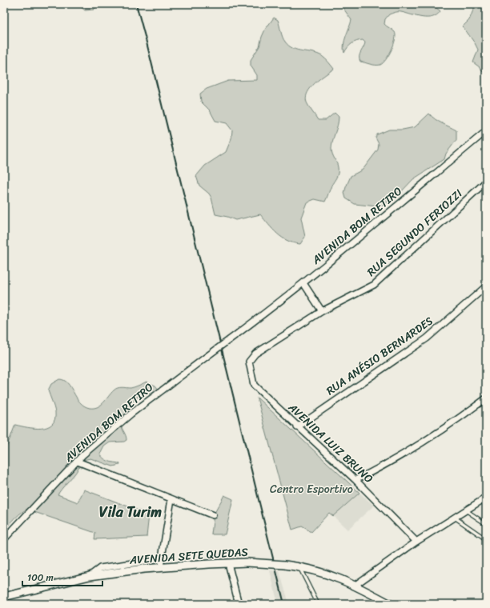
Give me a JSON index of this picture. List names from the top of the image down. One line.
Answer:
{"streets":{"street":["AVENIDA BOM RETIRO","RUA SEGUNDO FERIOZZI","RUA ANÉSIO BERNARDES","AVENIDA LUIZ BRUNO","AVENIDA SETE QUEDAS"]},"crossings":[["RUA SEGUNDO FERIOZZI","AVENIDA LUIZ BRUNO"],["RUA ANÉSIO BERNARDES","AVENIDA LUIZ BRUNO"]],"districts":["Vila Turim"],"parks":["Centro Esportivo"],"scale_bar":"100 m"}
